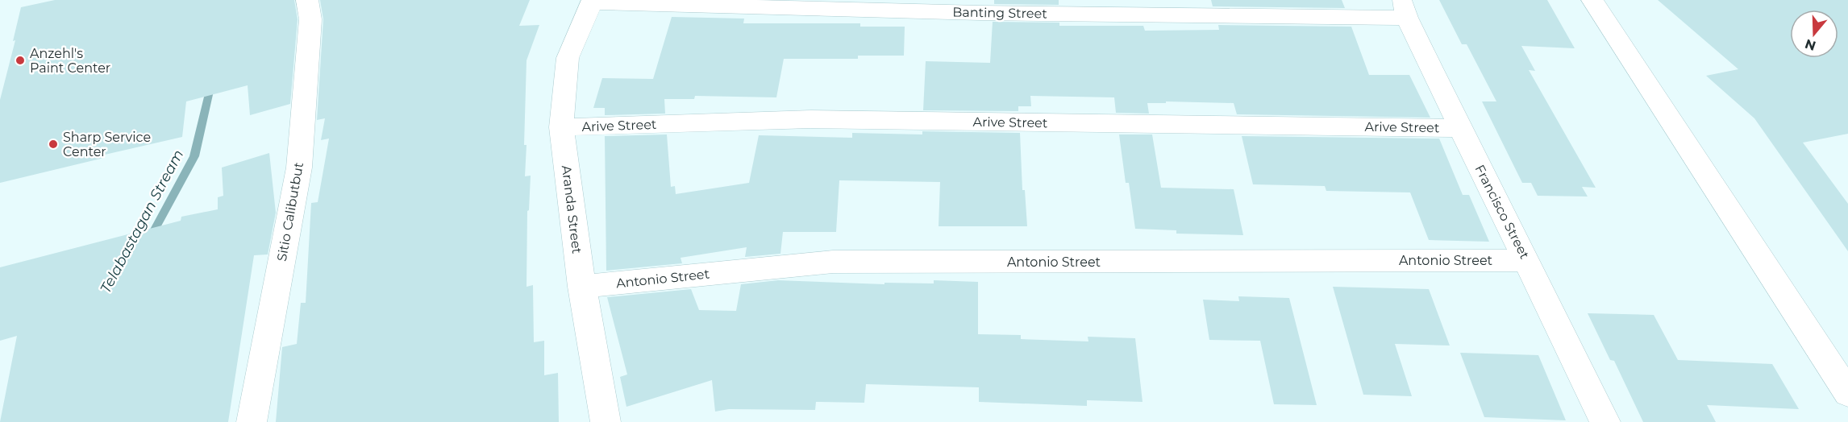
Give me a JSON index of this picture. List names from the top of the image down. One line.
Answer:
{"streets":{"street":["Banting Street","Arive Street","Aranda Street","Sitio Calibutbut","Francisco Street","Antonio Street"]},"crossings":[["Banting Street","Aranda Street"],["Banting Street","Francisco Street"],["Arive Street","Aranda Street"],["Arive Street","Francisco Street"],["Aranda Street","Antonio Street"],["Francisco Street","Antonio Street"]],"water":["Telabastagan Stream"],"places":["Anzehl's Paint Center","Sharp Service Center"],"north":"bottom"}
